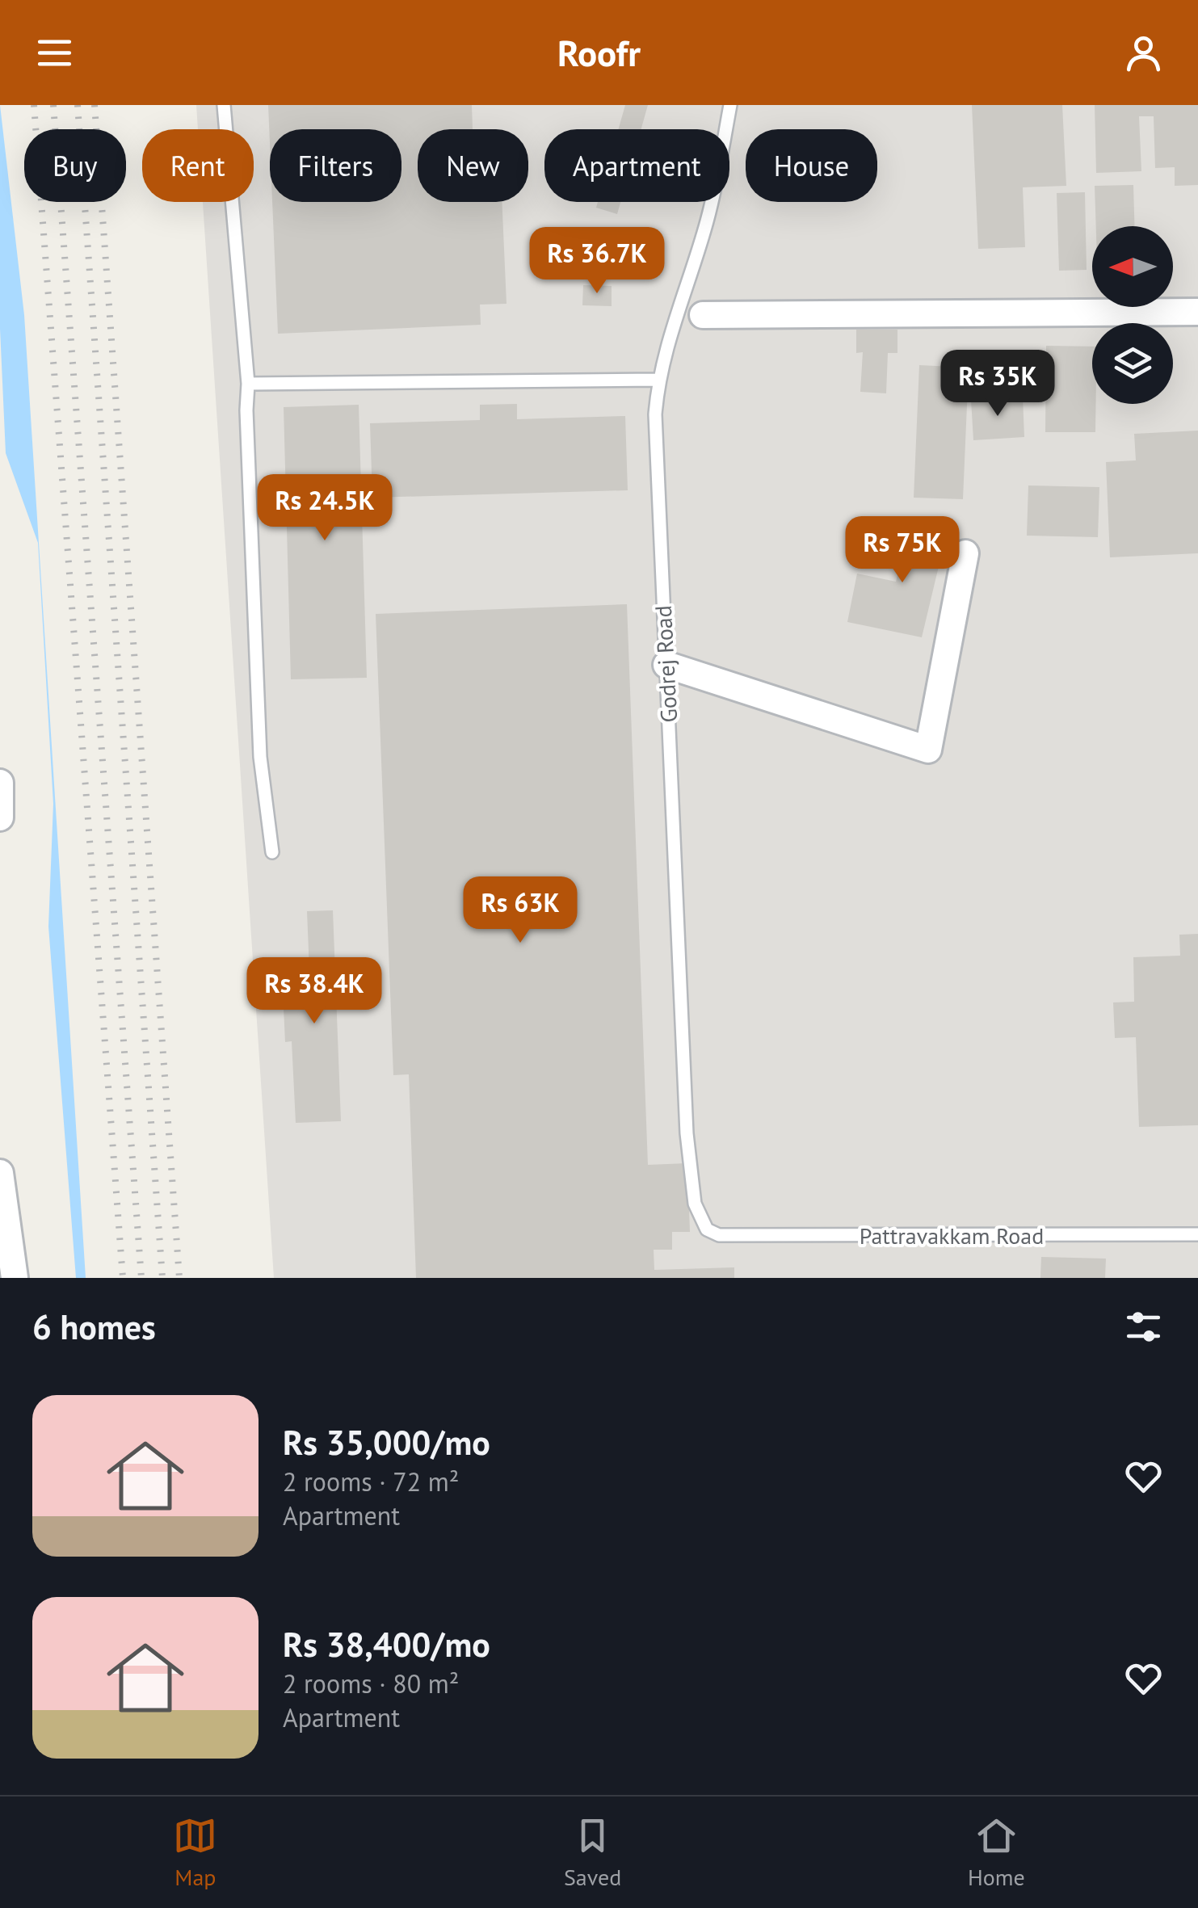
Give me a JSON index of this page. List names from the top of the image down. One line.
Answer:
{"streets":{"lane":["Godrej Road","Pattravakkam Road"]},"crossings":[["Godrej Road","Pattravakkam Road"]],"north":"left","page":{"header":"Roofr","chip":["Buy","Rent","Filters","New","Apartment","House"],"price":["Rs 36.7K","Rs 35K","Rs 24.5K","Rs 75K","Rs 63K","Rs 38.4K"],"heading":"6 homes","list":[{"name":"Rs 35,000/mo","note":"2 rooms · 72 m² · Apartment"},{"name":"Rs 38,400/mo","note":"2 rooms · 80 m² · Apartment"}],"tabs":["Map","Saved","Home"]}}
